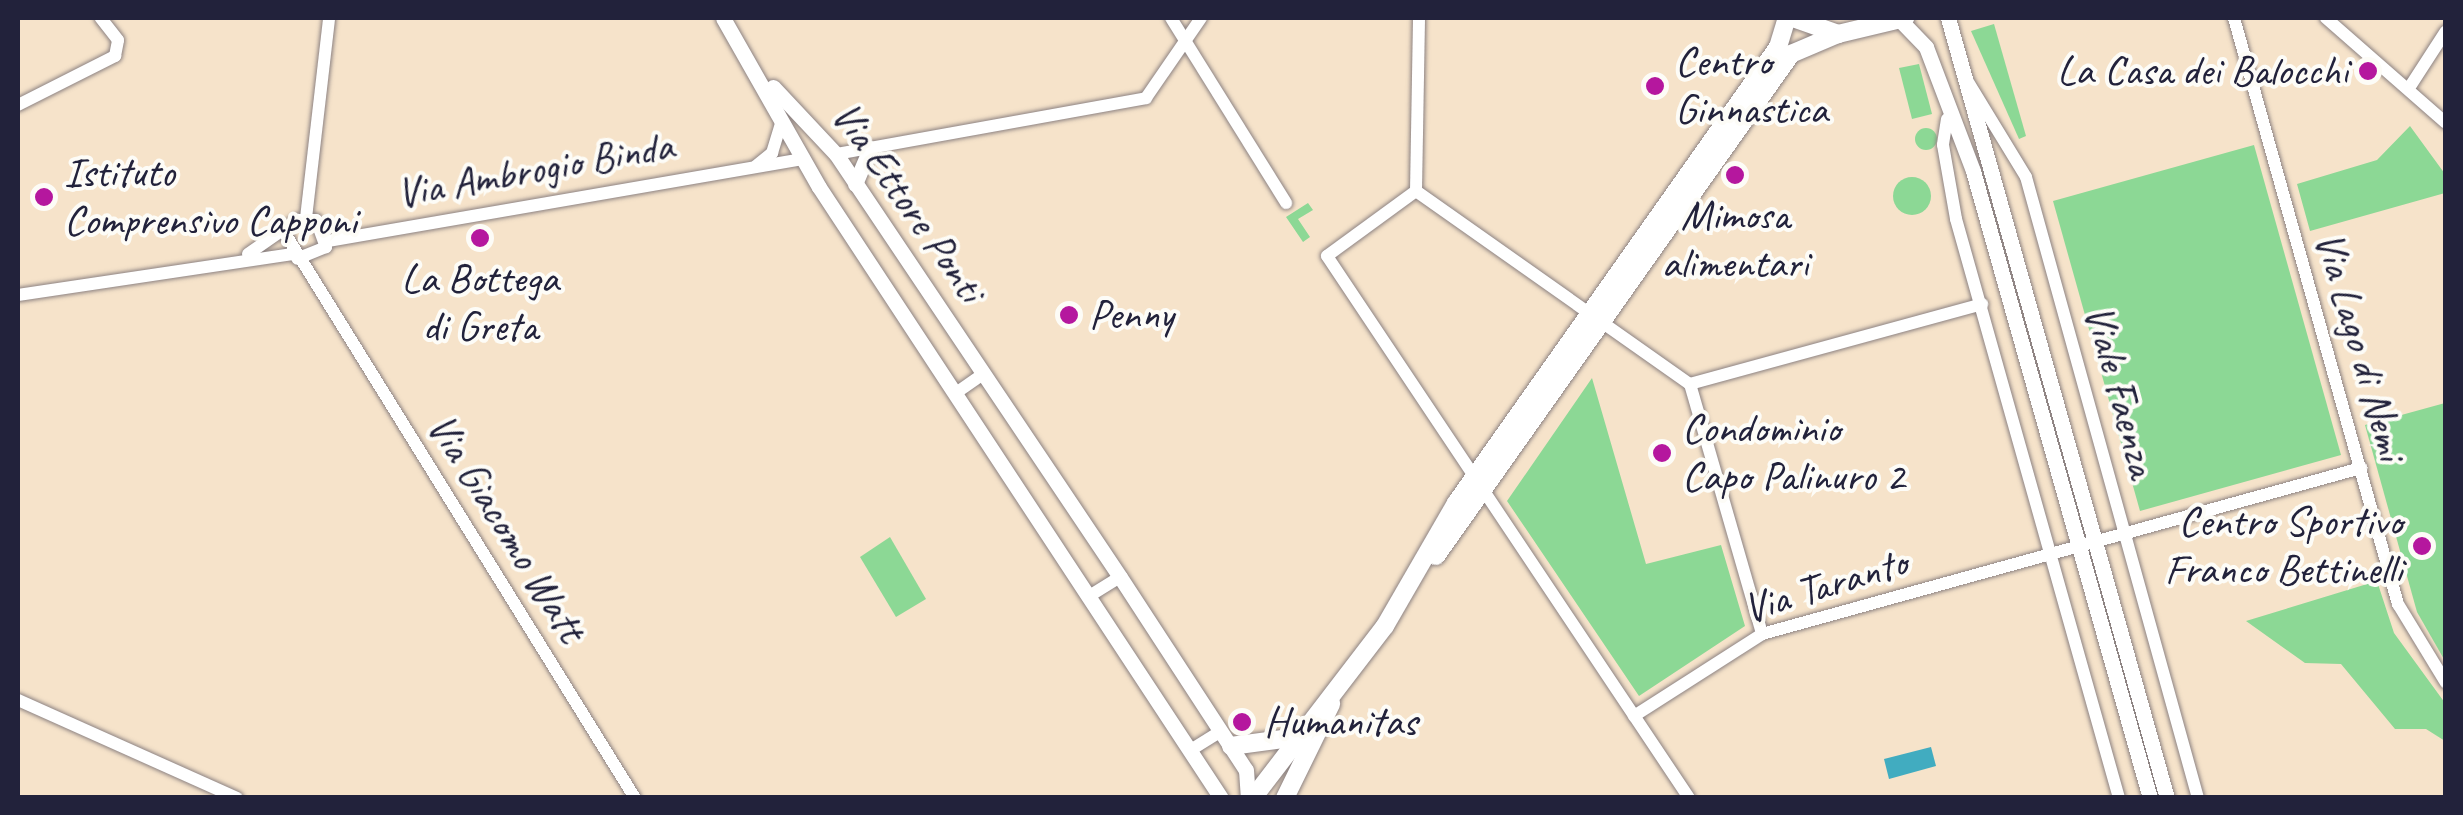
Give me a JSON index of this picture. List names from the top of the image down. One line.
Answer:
{"streets":{"street":["Via Ambrogio Binda","Via Ettore Ponti","Via Lago di Nemi","Viale Faenza","Via Giacomo Watt","Via Taranto"]},"crossings":[["Via Ambrogio Binda","Via Ettore Ponti"],["Via Ambrogio Binda","Via Giacomo Watt"],["Via Lago di Nemi","Via Taranto"],["Viale Faenza","Via Taranto"]],"places":["La Casa dei Balocchi","Centro Ginnastica","Mimosa alimentari","Istituto Comprensivo Capponi","La Bottega di Greta","Penny","Condominio Capo Palinuro 2","Centro Sportivo Franco Bettinelli","Humanitas"]}
